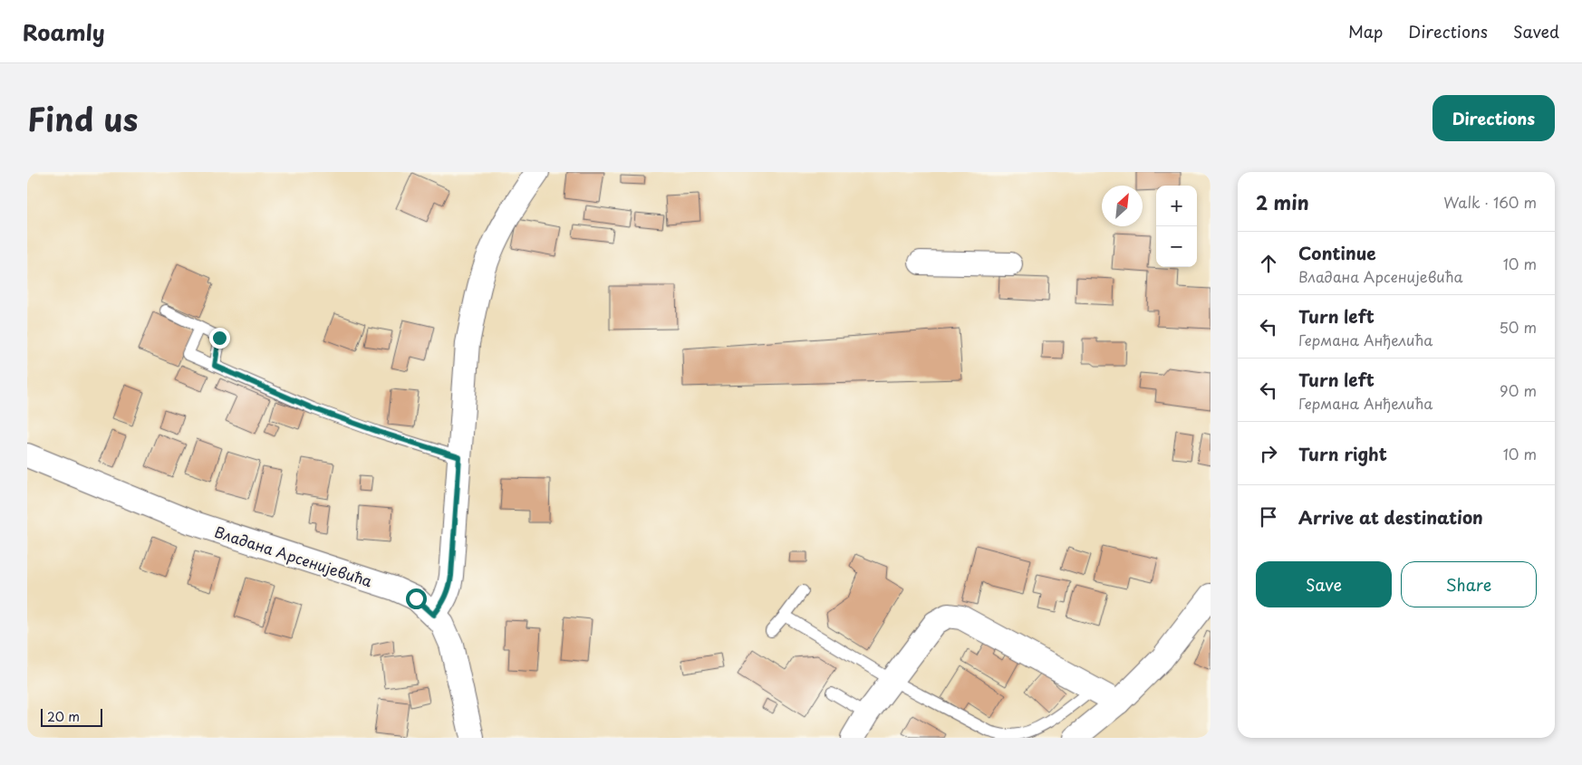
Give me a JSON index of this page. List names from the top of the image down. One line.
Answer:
{"streets":{"street":["Владана Арсенијевића"]},"scale_bar":"20 m","north":"top right","page":{"header":"Roamly","nav":["Map","Directions","Saved"],"title":"Find us","buttons":["Directions",["Save","Share"]],"heading":["2 min","Walk · 160 m"],"map_buttons":["+","−"],"list":[["Continue","Владана Арсенијевића","10 m"],["Turn left","Германа Анђелића","50 m"],["Turn left","Германа Анђелића","90 m"],["Turn right","10 m"],"Arrive at destination"],"scale":"20 m"}}
